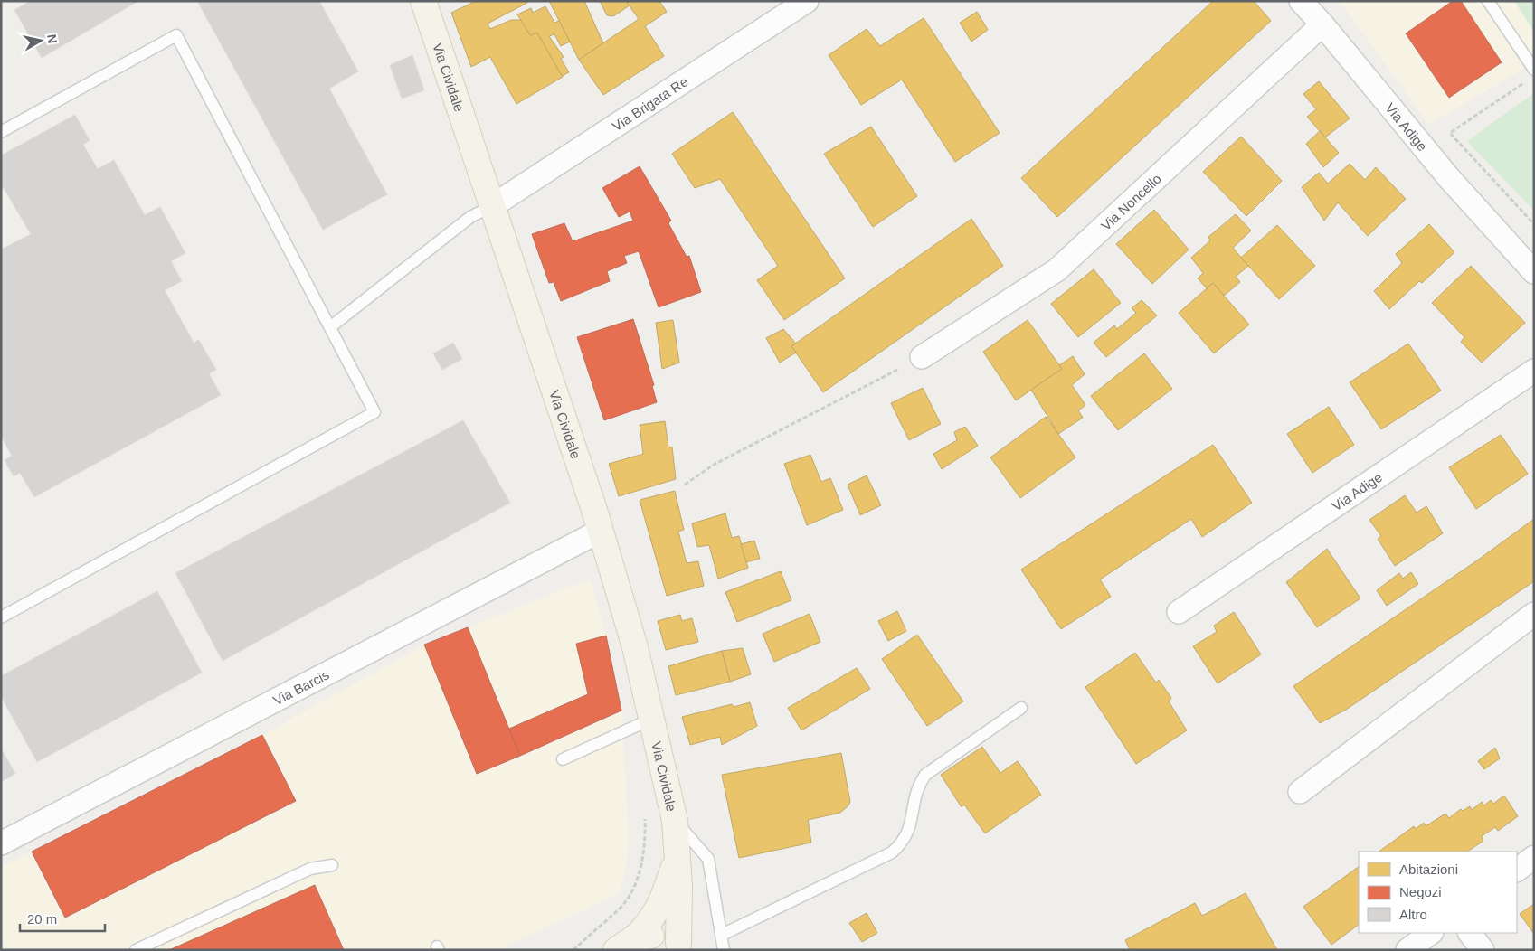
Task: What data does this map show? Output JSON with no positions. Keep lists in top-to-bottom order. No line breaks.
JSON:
{"streets":{"main road":["Via Cividale"],"street":["Via Brigata Re","Via Adige","Via Noncello","Via Barcis"]},"crossings":[["Via Cividale","Via Brigata Re"],["Via Cividale","Via Barcis"],["Via Adige","Via Noncello"]],"legend":["Abitazioni","Negozi","Altro"],"scale_bar":"20 m","north":"right"}
